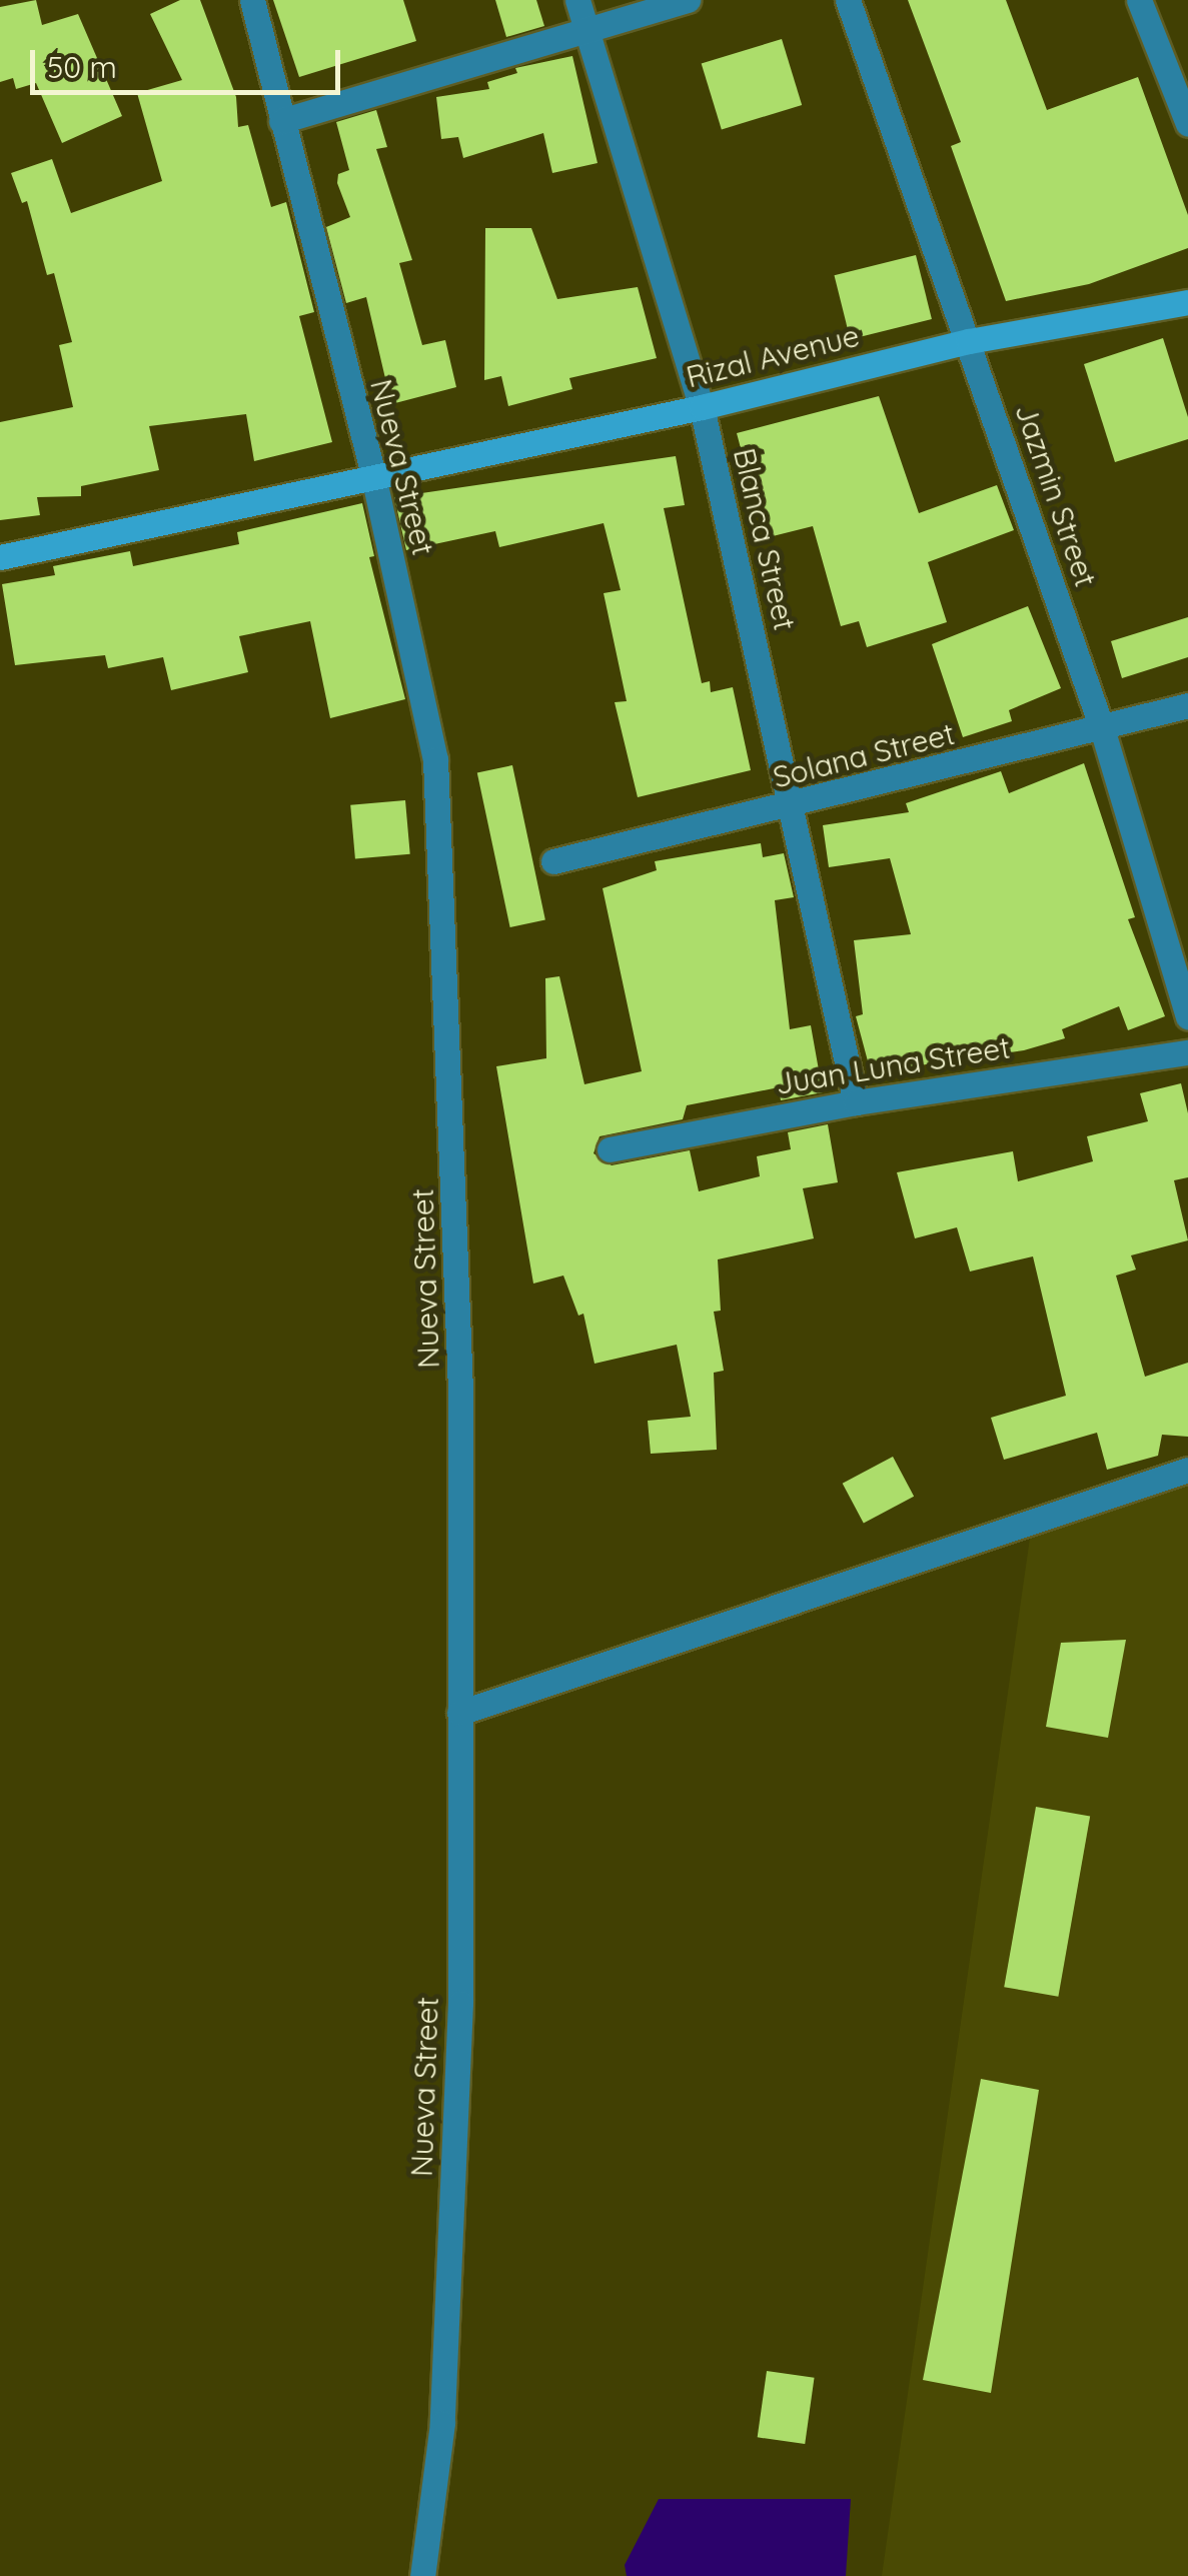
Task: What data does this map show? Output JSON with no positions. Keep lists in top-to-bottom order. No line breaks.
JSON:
{"streets":{"street":["Rizal Avenue","Nueva Street","Jazmin Street","Blanca Street","Solana Street","Juan Luna Street"]},"crossings":[["Rizal Avenue","Nueva Street"],["Rizal Avenue","Jazmin Street"],["Rizal Avenue","Blanca Street"],["Jazmin Street","Solana Street"],["Blanca Street","Solana Street"],["Blanca Street","Juan Luna Street"]],"scale_bar":"50 m"}
